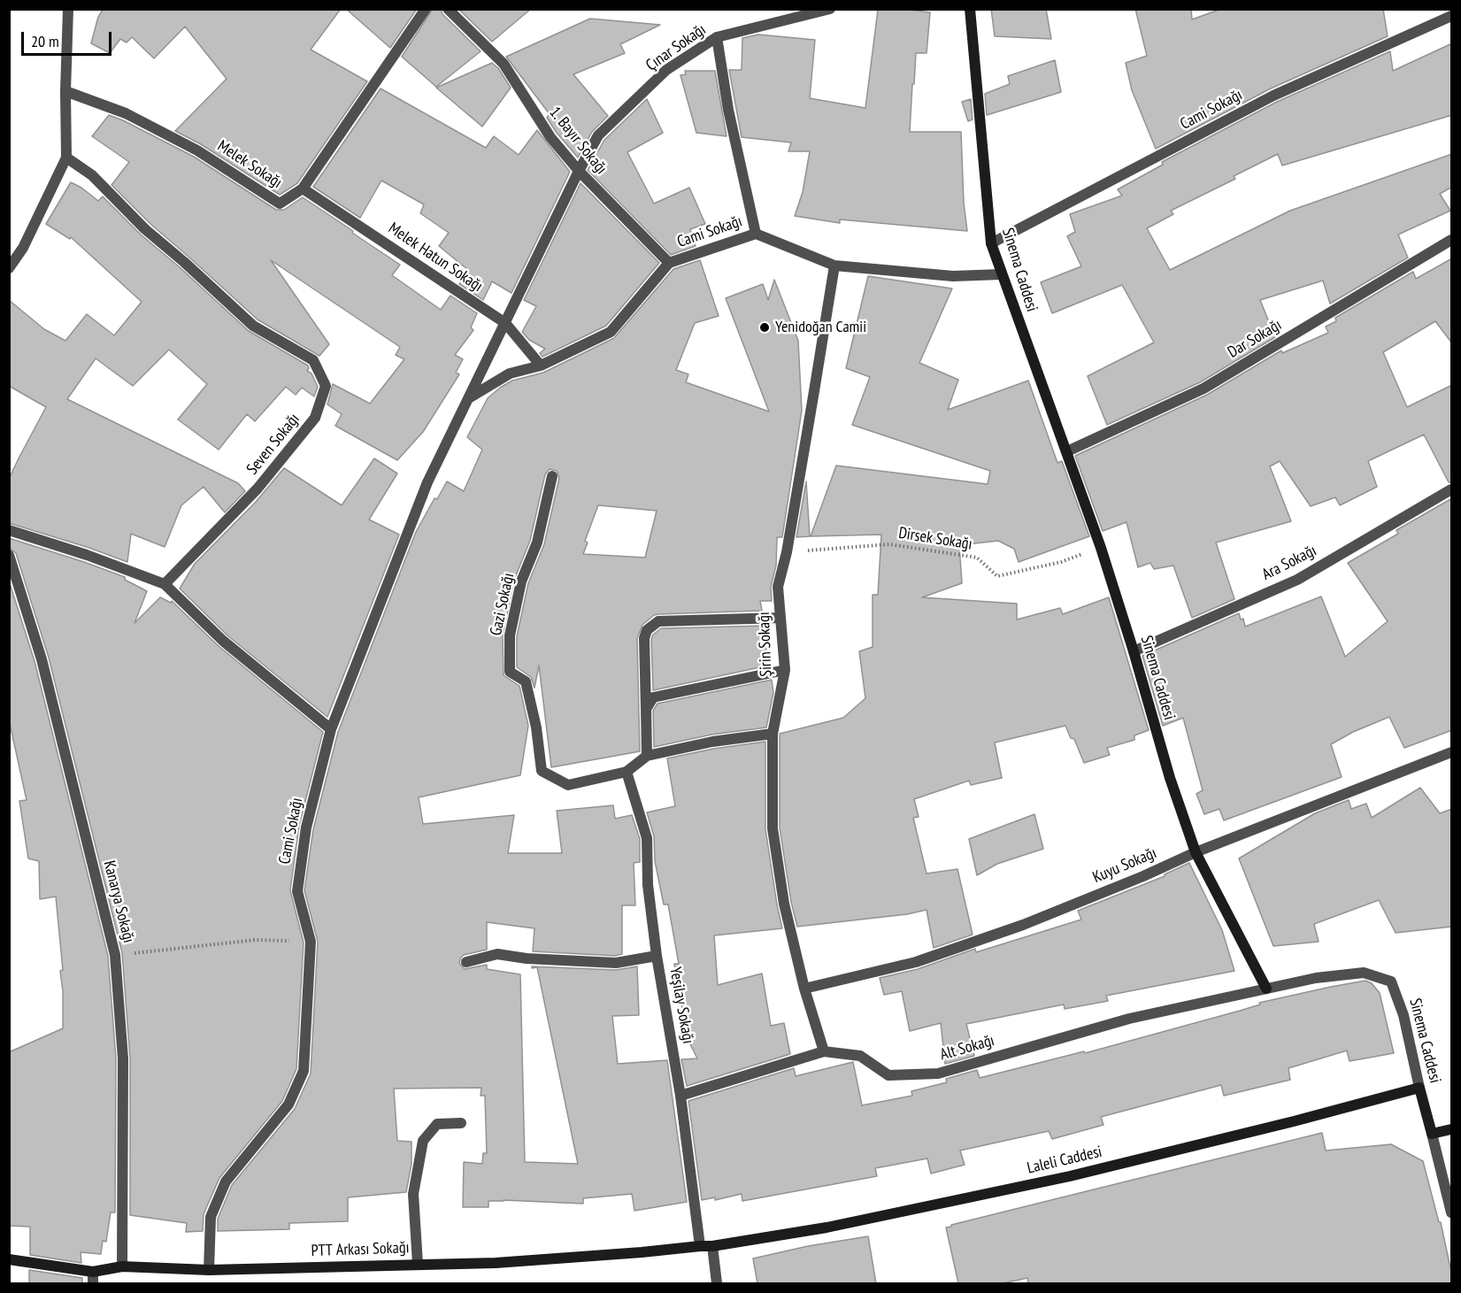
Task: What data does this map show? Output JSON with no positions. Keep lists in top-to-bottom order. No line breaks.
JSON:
{"streets":{"street":["Çınar Sokağı","Cami Sokağı","1. Bayır Sokağı","Melek Sokağı","Melek Hatun Sokağı","Sinema Caddesi","Dar Sokağı","Seven Sokağı","Ara Sokağı","Gazi Sokağı","Şirin Sokağı","Kuyu Sokağı","Kanarya Sokağı","Yeşilay Sokağı","Alt Sokağı","Laleli Caddesi","PTT Arkası Sokağı"],"path":["Dirsek Sokağı"]},"crossings":[["Çınar Sokağı","Cami Sokağı"],["Çınar Sokağı","1. Bayır Sokağı"],["Cami Sokağı","1. Bayır Sokağı"],["Cami Sokağı","Melek Hatun Sokağı"],["Cami Sokağı","Sinema Caddesi"],["Cami Sokağı","Şirin Sokağı"],["Cami Sokağı","PTT Arkası Sokağı"],["Melek Sokağı","Melek Hatun Sokağı"],["Sinema Caddesi","Dar Sokağı"],["Sinema Caddesi","Dirsek Sokağı"],["Sinema Caddesi","Ara Sokağı"],["Sinema Caddesi","Kuyu Sokağı"],["Sinema Caddesi","Alt Sokağı"],["Sinema Caddesi","Laleli Caddesi"],["Dirsek Sokağı","Şirin Sokağı"],["Gazi Sokağı","Yeşilay Sokağı"],["Şirin Sokağı","Kuyu Sokağı"],["Şirin Sokağı","Alt Sokağı"],["Kanarya Sokağı","PTT Arkası Sokağı"],["Yeşilay Sokağı","Alt Sokağı"],["Yeşilay Sokağı","PTT Arkası Sokağı"],["Laleli Caddesi","PTT Arkası Sokağı"]],"places":["Yenidoğan Camii"],"scale_bar":"20 m"}
